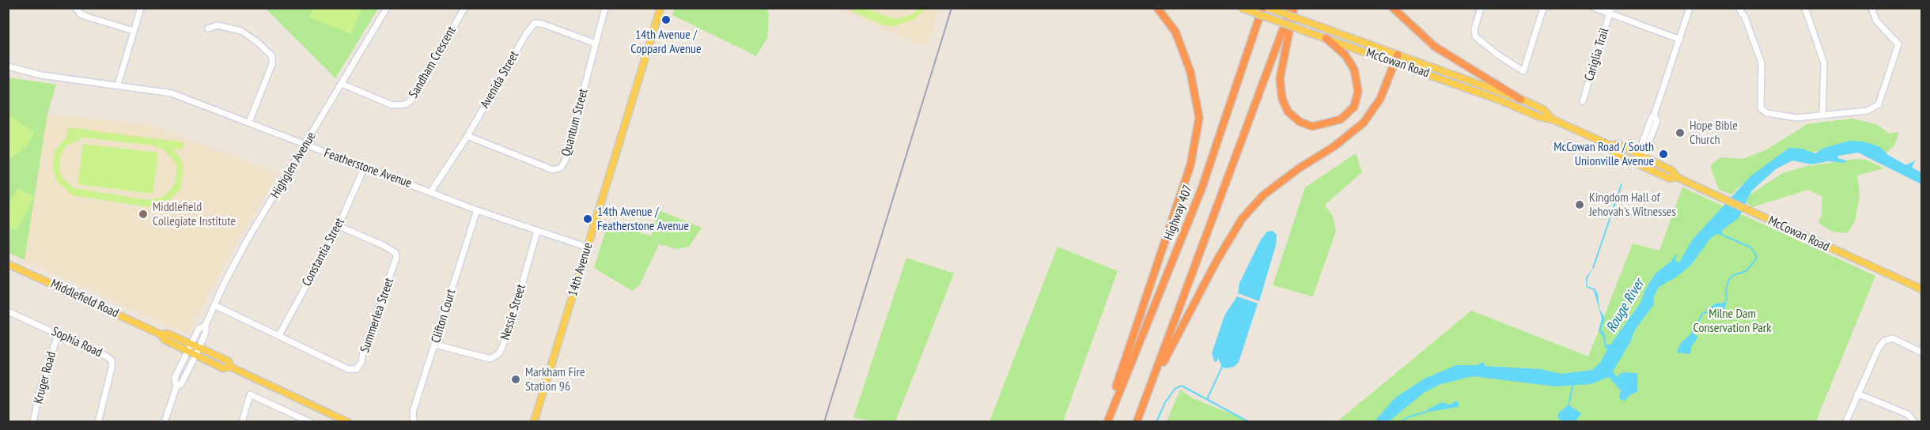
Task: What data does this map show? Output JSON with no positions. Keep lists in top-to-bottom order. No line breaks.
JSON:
{"streets":{"highway":["Highway 407"],"main road":["McCowan Road","14th Avenue","Middlefield Road"],"street":["Cariglia Trail","Sandham Crescent","Avenida Street","Quantum Street","Highglen Avenue","Featherstone Avenue","Constantia Street","Nessie Street","Summerlea Street","Clifton Court","Sophia Road","Kruger Road"]},"crossings":[["Sandham Crescent","Highglen Avenue"],["Avenida Street","Quantum Street"],["Avenida Street","Featherstone Avenue"],["Highglen Avenue","Featherstone Avenue"],["Highglen Avenue","Middlefield Road"],["Highglen Avenue","Summerlea Street"],["Featherstone Avenue","Constantia Street"],["Featherstone Avenue","14th Avenue"],["Featherstone Avenue","Nessie Street"],["Featherstone Avenue","Clifton Court"],["Constantia Street","Summerlea Street"],["Nessie Street","Clifton Court"],["Sophia Road","Kruger Road"]],"water":["Rouge River"],"parks":["Milne Dam Conservation Park"],"places":["14th Avenue / Coppard Avenue","Hope Bible Church","McCowan Road / South Unionville Avenue","Kingdom Hall of Jehovah's Witnesses","Middlefield Collegiate Institute","14th Avenue / Featherstone Avenue","Markham Fire Station 96"]}
